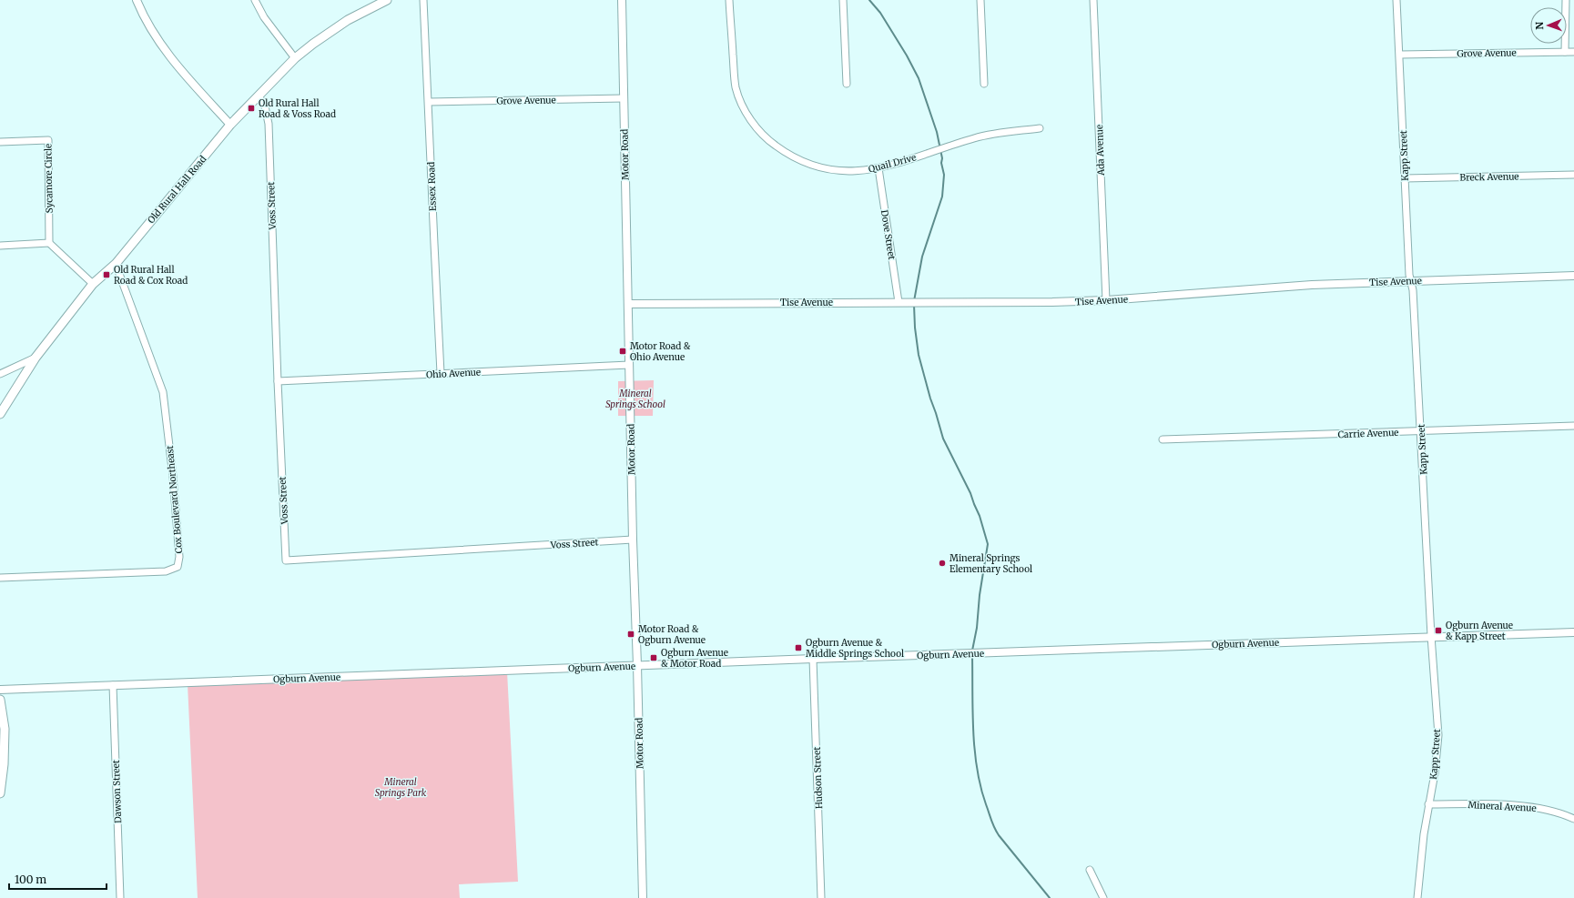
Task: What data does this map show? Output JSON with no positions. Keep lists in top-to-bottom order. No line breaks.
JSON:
{"streets":{"main road":["Old Rural Hall Road"],"street":["Grove Avenue","Ada Avenue","Motor Road","Kapp Street","Quail Drive","Breck Avenue","Sycamore Circle","Essex Road","Voss Street","Dove Street","Tise Avenue","Ohio Avenue","Carrie Avenue","Cox Boulevard Northeast","Ogburn Avenue","Hudson Street","Dawson Street","Mineral Avenue"]},"crossings":[["Grove Avenue","Motor Road"],["Grove Avenue","Kapp Street"],["Grove Avenue","Essex Road"],["Ada Avenue","Tise Avenue"],["Motor Road","Voss Street"],["Motor Road","Tise Avenue"],["Motor Road","Ohio Avenue"],["Motor Road","Ogburn Avenue"],["Kapp Street","Breck Avenue"],["Kapp Street","Tise Avenue"],["Kapp Street","Carrie Avenue"],["Kapp Street","Ogburn Avenue"],["Kapp Street","Mineral Avenue"],["Quail Drive","Dove Street"],["Essex Road","Ohio Avenue"],["Old Rural Hall Road","Voss Street"],["Old Rural Hall Road","Cox Boulevard Northeast"],["Voss Street","Ohio Avenue"],["Dove Street","Tise Avenue"],["Ogburn Avenue","Hudson Street"],["Ogburn Avenue","Dawson Street"]],"parks":["Mineral Springs School","Mineral Springs Park"],"places":{"transit":["Old Rural Hall Road & Voss Road","Old Rural Hall Road & Cox Road","Motor Road & Ohio Avenue","Ogburn Avenue & Kapp Street","Motor Road & Ogburn Avenue","Ogburn Avenue & Middle Springs School","Ogburn Avenue & Motor Road"],"other":["Mineral Springs Elementary School"]},"scale_bar":"100 m","north":"left"}
